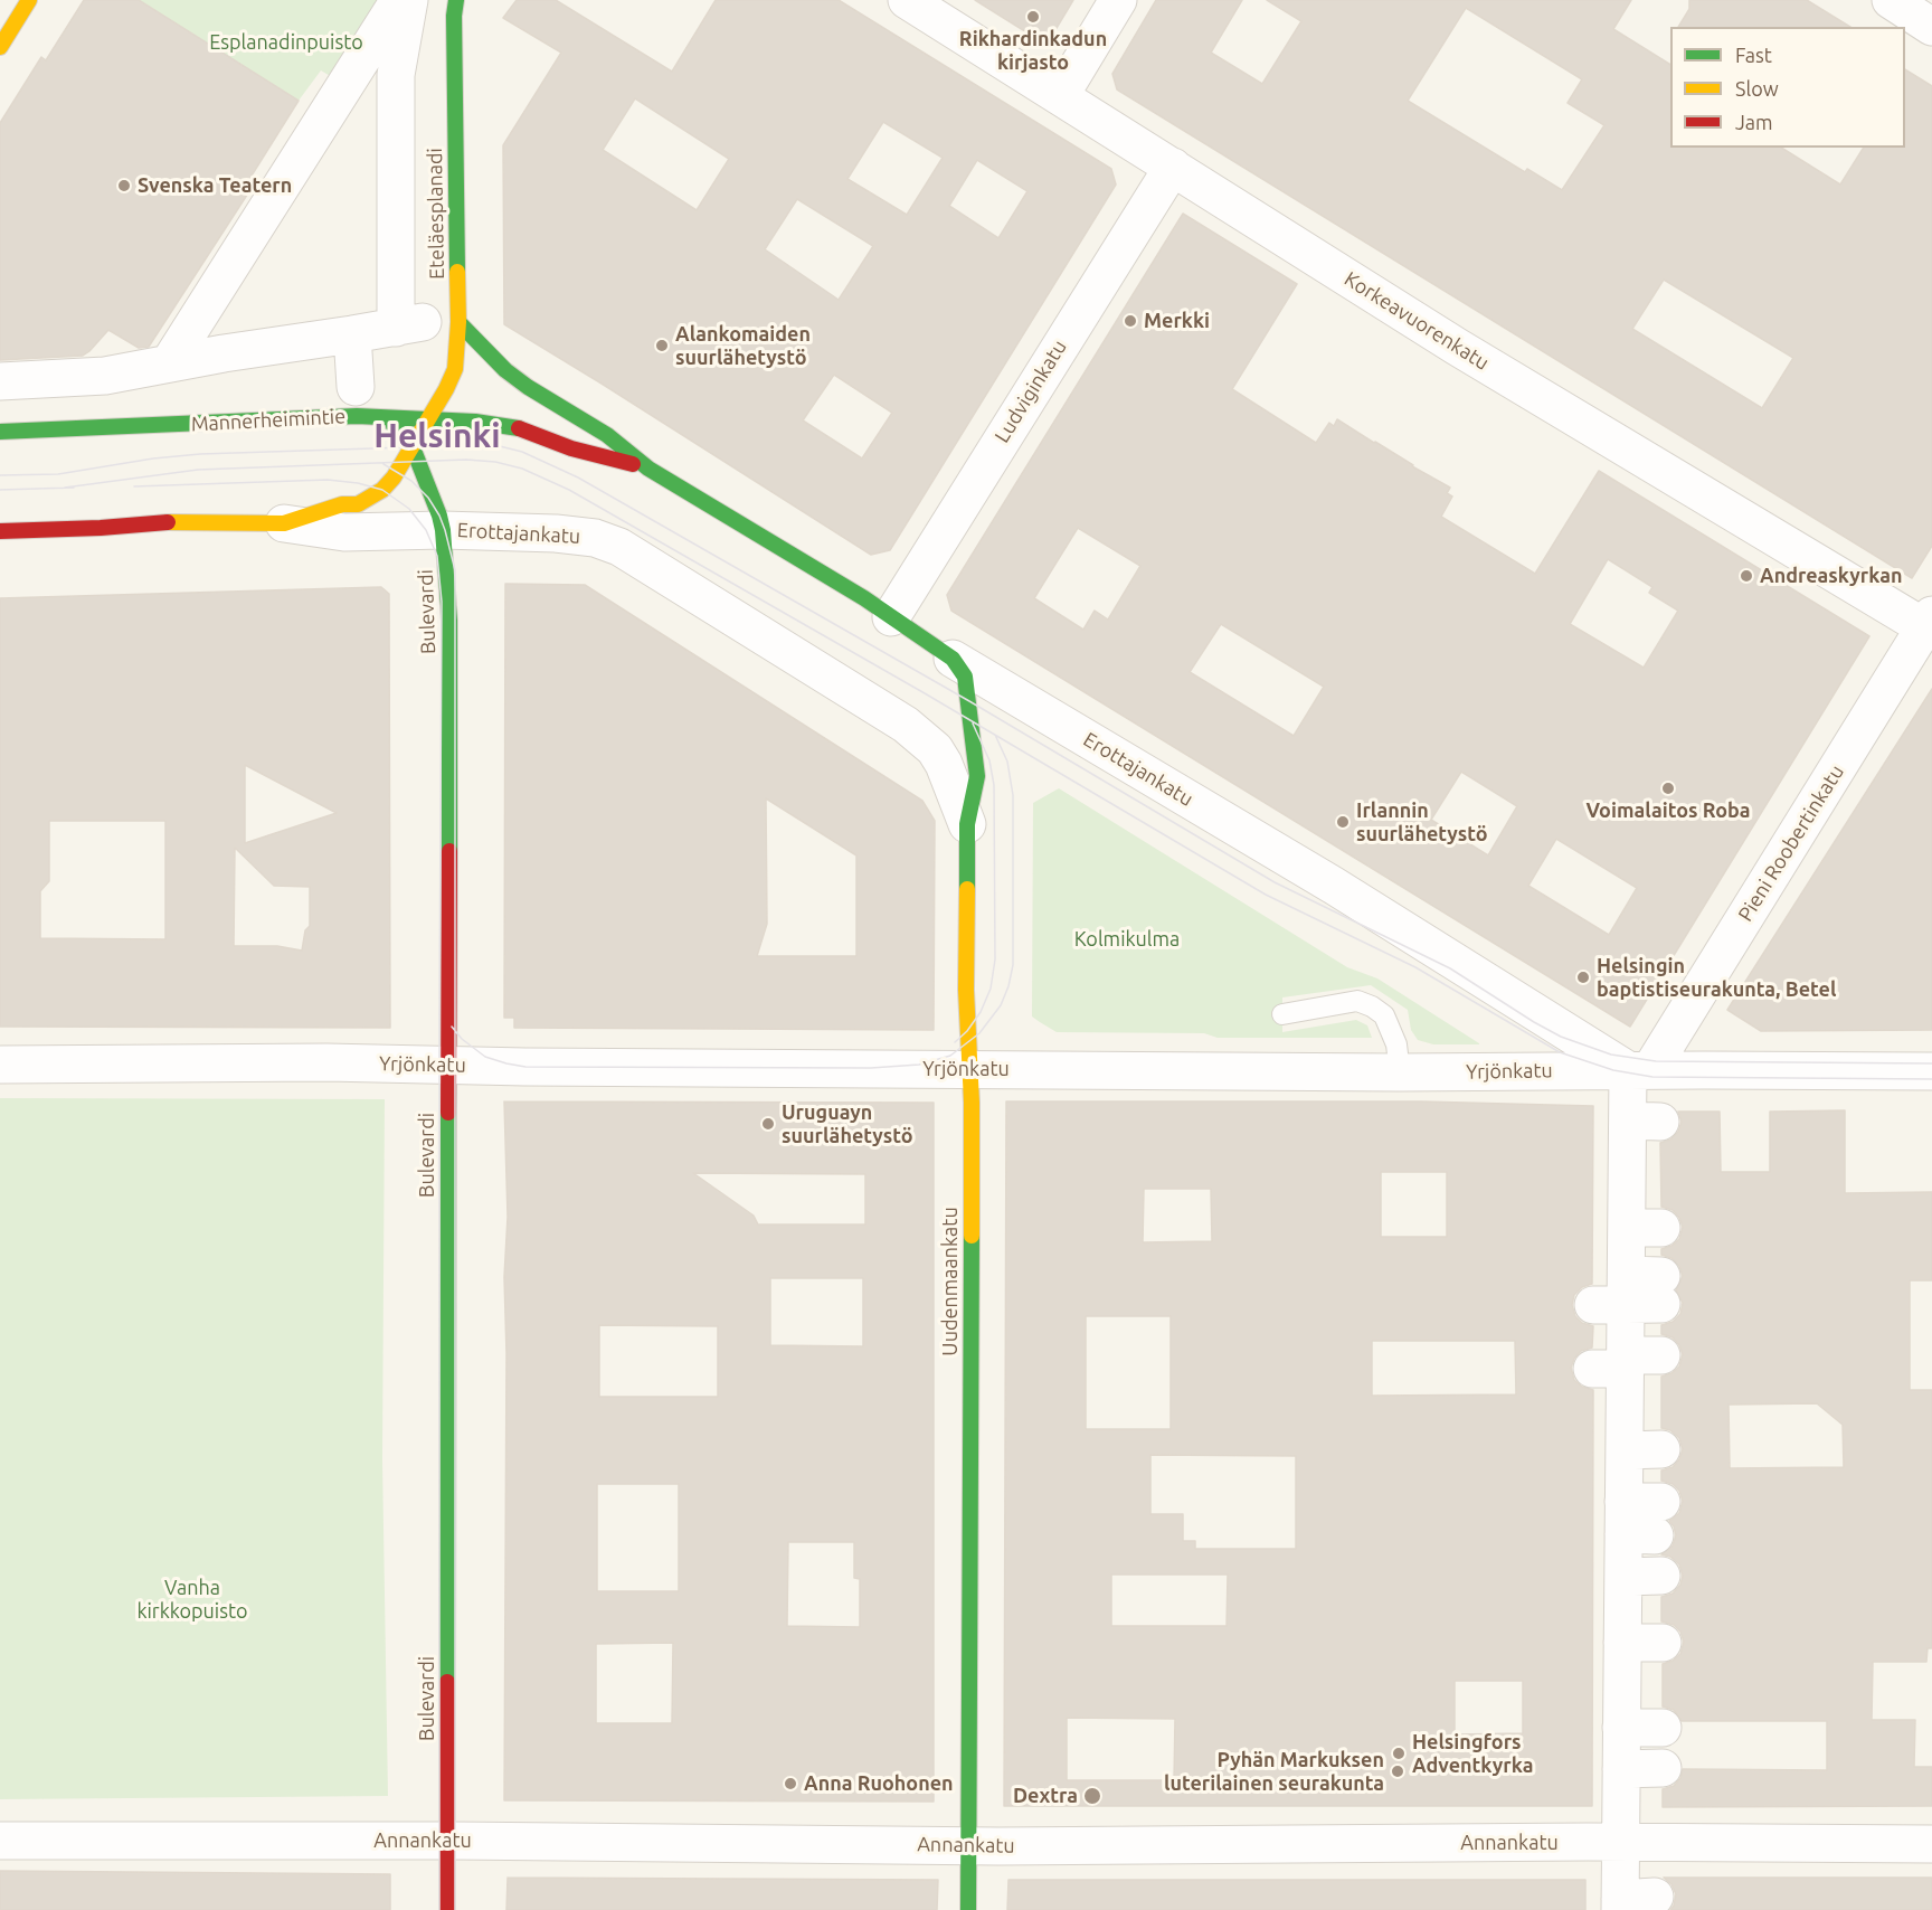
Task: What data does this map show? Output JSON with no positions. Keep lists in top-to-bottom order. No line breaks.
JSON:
{"streets":{"main road":["Eteläesplanadi","Mannerheimintie","Erottajankatu","Bulevardi","Uudenmaankatu"],"street":["Korkeavuorenkatu","Ludviginkatu","Pieni Roobertinkatu","Yrjönkatu","Annankatu"]},"crossings":[["Eteläesplanadi","Mannerheimintie"],["Eteläesplanadi","Erottajankatu"],["Korkeavuorenkatu","Ludviginkatu"],["Korkeavuorenkatu","Pieni Roobertinkatu"],["Ludviginkatu","Erottajankatu"],["Mannerheimintie","Erottajankatu"],["Mannerheimintie","Bulevardi"],["Erottajankatu","Bulevardi"],["Erottajankatu","Pieni Roobertinkatu"],["Erottajankatu","Yrjönkatu"],["Erottajankatu","Uudenmaankatu"],["Bulevardi","Yrjönkatu"],["Bulevardi","Annankatu"],["Pieni Roobertinkatu","Yrjönkatu"],["Yrjönkatu","Uudenmaankatu"],["Uudenmaankatu","Annankatu"]],"districts":["Helsinki"],"parks":["Esplanadinpuisto","Kolmikulma","Vanha kirkkopuisto"],"places":["Rikhardinkadun kirjasto","Svenska Teatern","Merkki","Alankomaiden suurlähetystö","Andreaskyrkan","Voimalaitos Roba","Irlannin suurlähetystö","Helsingin baptistiseurakunta, Betel","Uruguayn suurlähetystö","Helsingfors Adventkyrka","Pyhän Markuksen luterilainen seurakunta","Anna Ruohonen","Dextra"],"legend":["Fast","Slow","Jam"]}
